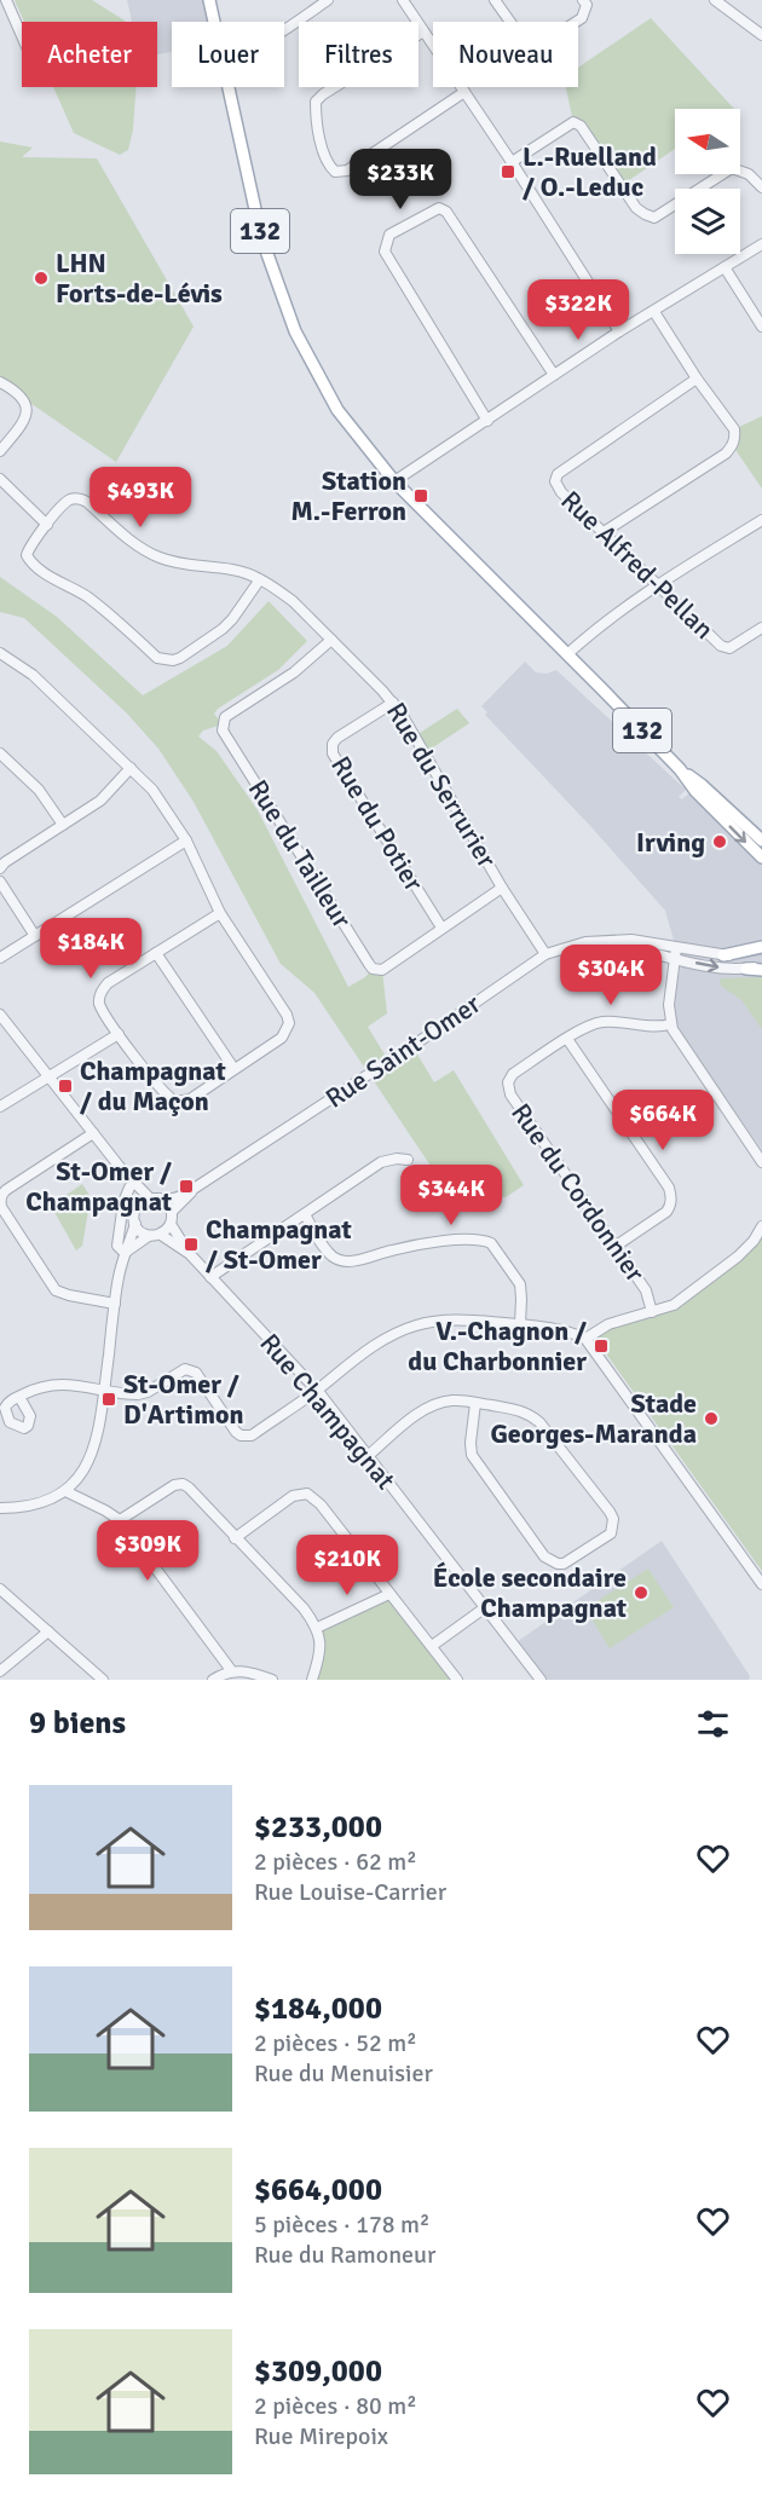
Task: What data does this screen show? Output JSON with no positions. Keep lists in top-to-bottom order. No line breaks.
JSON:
{"streets":{"main road":["132"],"street":["Rue Alfred-Pellan","Rue du Serrurier","Rue du Potier","Rue du Tailleur","Rue Saint-Omer","Rue du Cordonnier","Rue Champagnat"]},"crossings":[["Rue du Serrurier","Rue du Potier"],["Rue du Serrurier","Rue du Tailleur"],["Rue du Serrurier","Rue Saint-Omer"],["Rue du Potier","Rue du Tailleur"],["Rue Saint-Omer","Rue Champagnat"]],"places":{"transit":["L.-Ruelland / O.-Leduc","Station M.-Ferron","Champagnat / du Maçon","St-Omer / Champagnat","Champagnat / St-Omer","V.-Chagnon / du Charbonnier","St-Omer / D'Artimon"],"other":["LHN Forts-de-Lévis","Irving","Stade Georges-Maranda","École secondaire Champagnat"]},"north":"left","page":{"chip":["Acheter","Louer","Filtres","Nouveau"],"price":["$233K","$322K","$493K","$184K","$304K","$664K","$344K","$309K","$210K"],"heading":"9 biens","list":[{"name":"$233,000","note":"2 pièces · 62 m² · Rue Louise-Carrier"},{"name":"$184,000","note":"2 pièces · 52 m² · Rue du Menuisier"},{"name":"$664,000","note":"5 pièces · 178 m² · Rue du Ramoneur"},{"name":"$309,000","note":"2 pièces · 80 m² · Rue Mirepoix"}]}}
